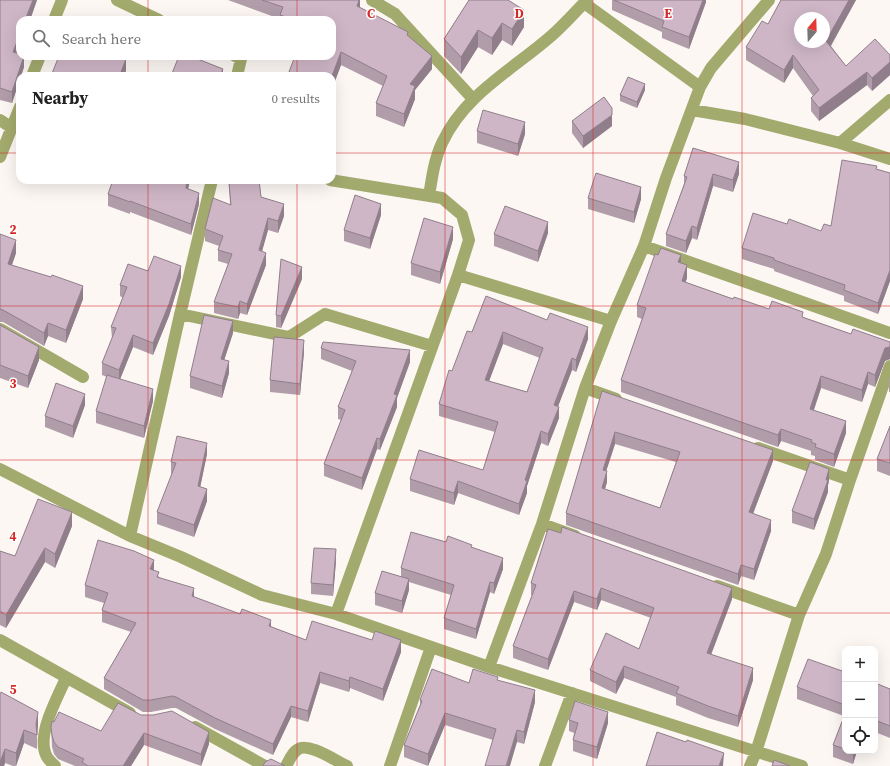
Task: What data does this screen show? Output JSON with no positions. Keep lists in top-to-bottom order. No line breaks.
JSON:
{"north":"top","page":{"search":"Search here","heading":["Nearby","0 results"],"map_buttons":["+","−"]},"grid":{"columns":["C","D","E"],"rows":["2","3","4","5"]}}
